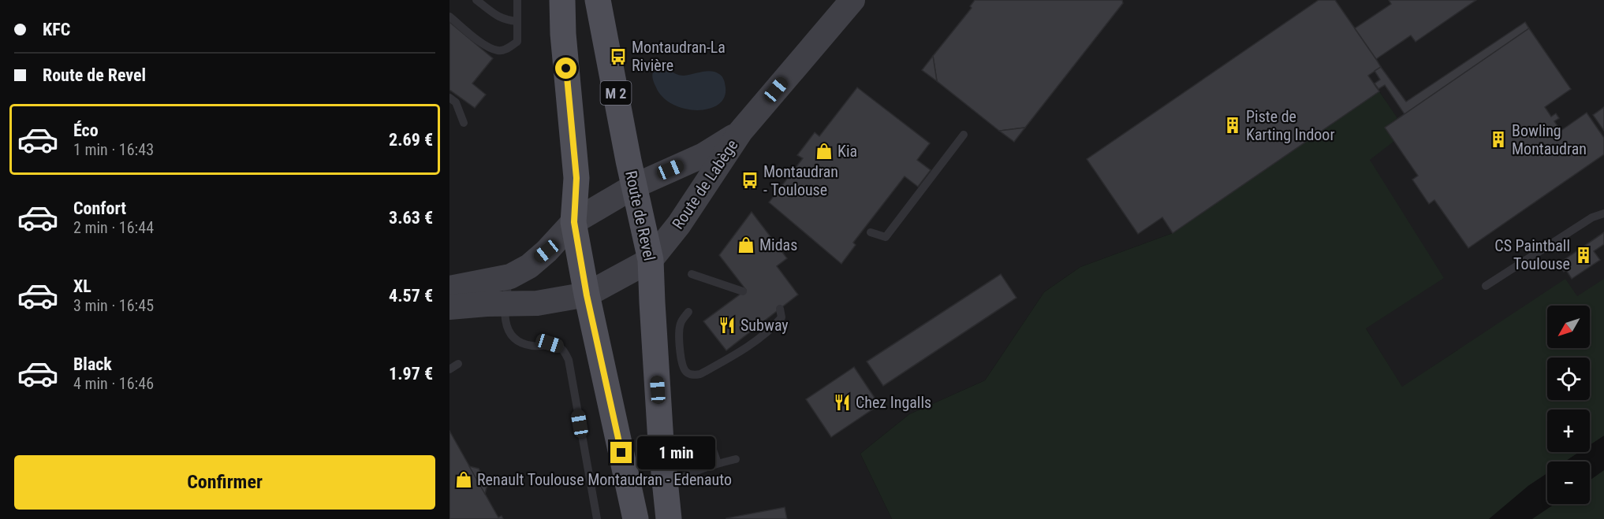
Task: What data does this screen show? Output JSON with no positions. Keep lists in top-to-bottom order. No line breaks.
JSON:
{"streets":{"main road":["M 2","Route de Labège","Route de Revel"]},"crossings":[["Route de Labège","Route de Revel"]],"places":{"bus stop":["Montaudran-La Rivière","Montaudran - Toulouse"],"building":["Piste de Karting Indoor","Bowling Montaudran","CS Paintball Toulouse"],"shop":["Kia","Midas","Renault Toulouse Montaudran - Edenauto"],"restaurant":["Subway","Chez Ingalls"]},"north":"bottom left","page":{"banner":["KFC","Route de Revel"],"list":[{"name":"Éco","note":"1 min · 16:43","value":"2.69 €"},{"name":"Confort","note":"2 min · 16:44","value":"3.63 €"},{"name":"XL","note":"3 min · 16:45","value":"4.57 €"},{"name":"Black","note":"4 min · 16:46","value":"1.97 €"}],"map_buttons":["+","−"],"bubble":"1 min","buttons":"Confirmer"}}
